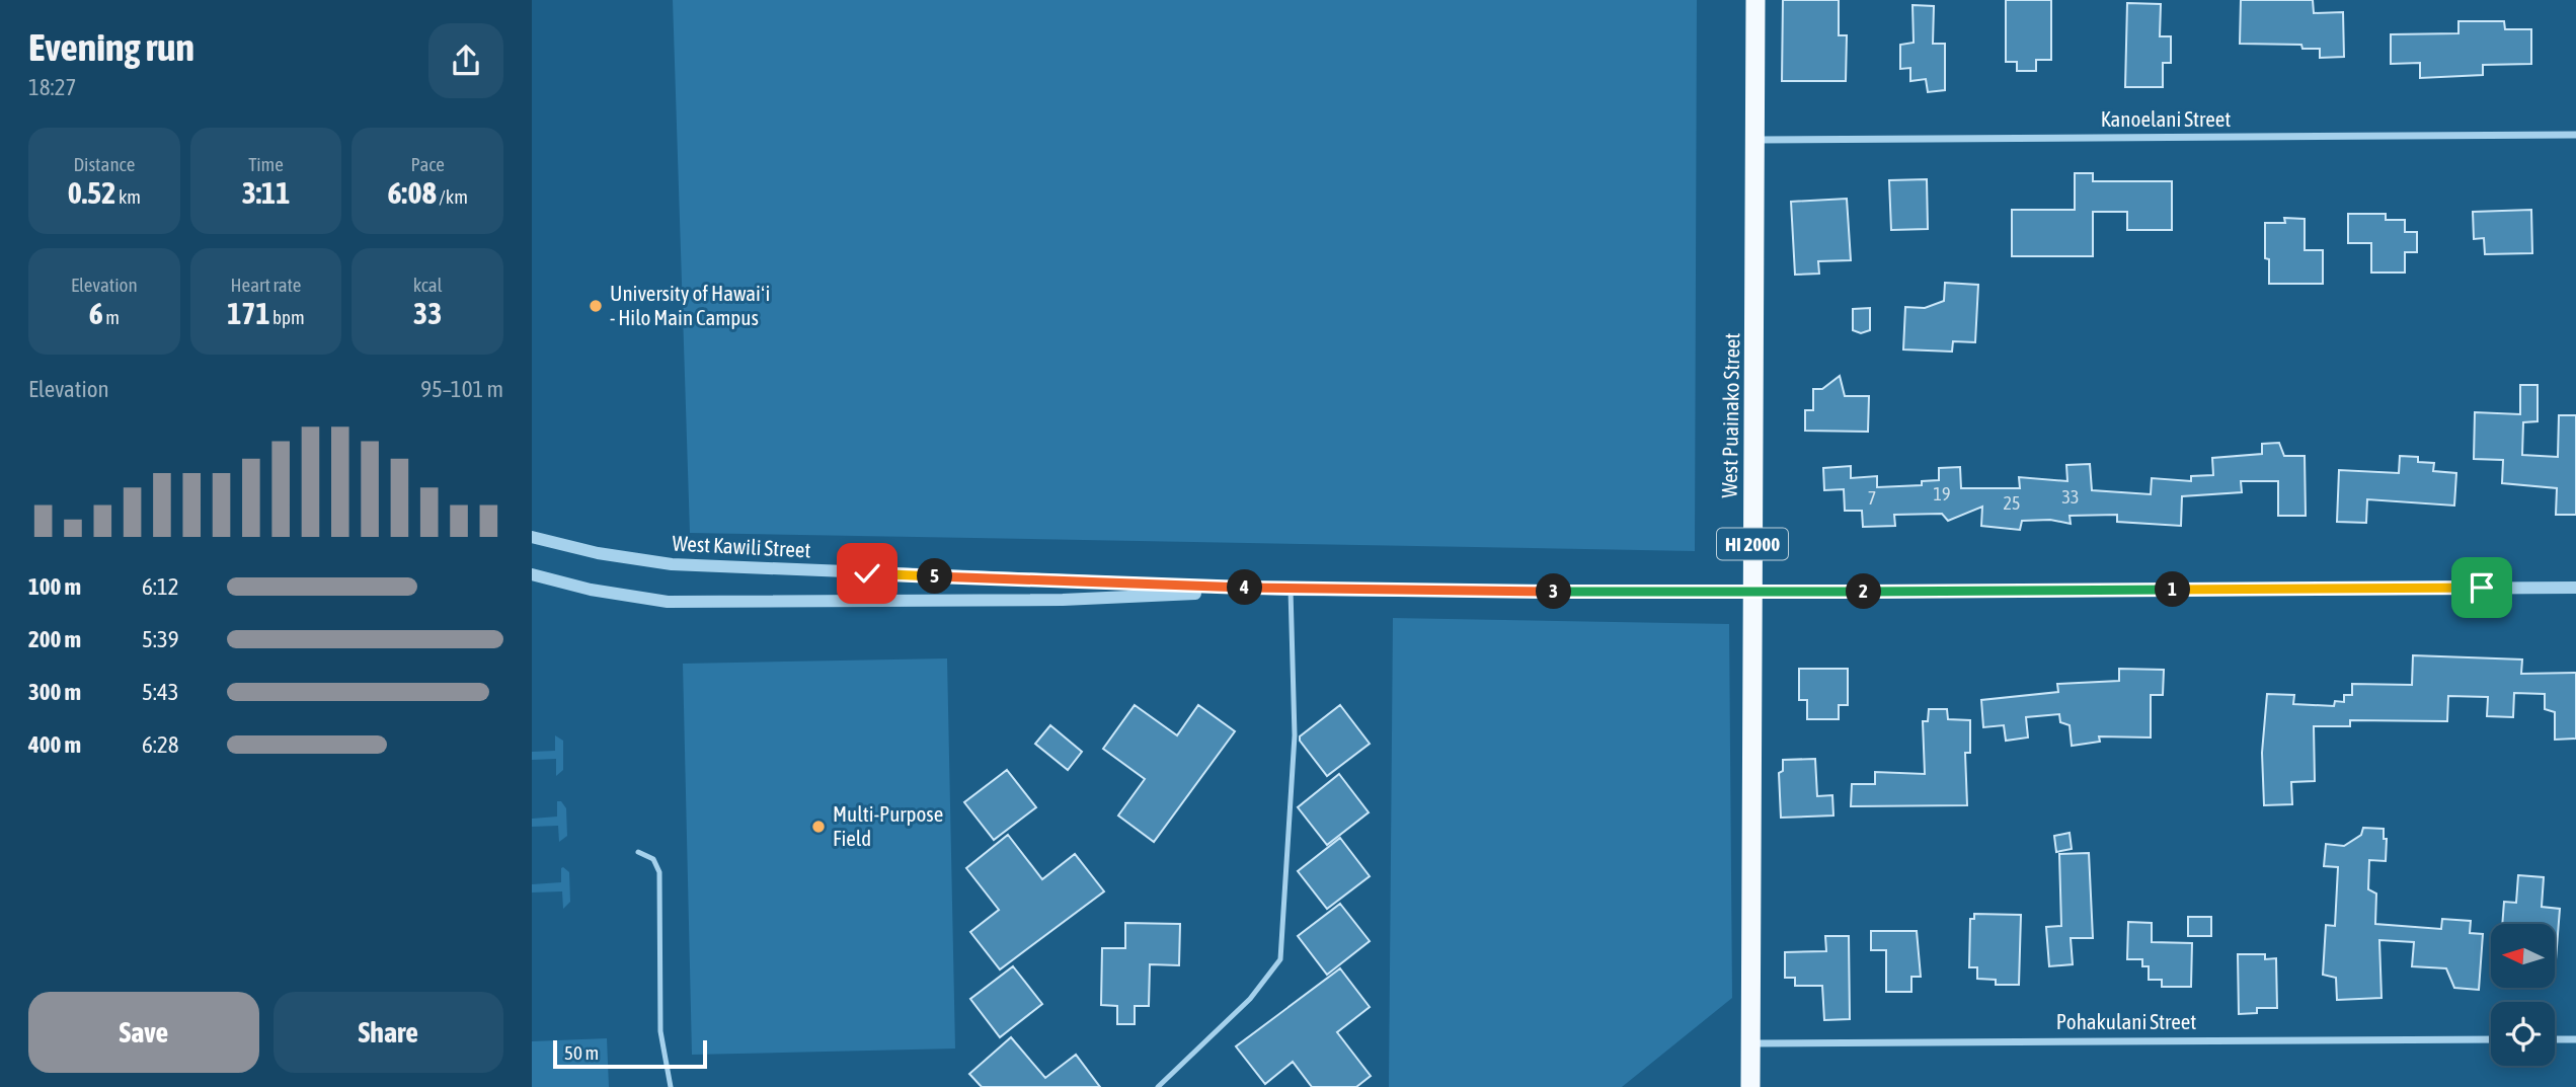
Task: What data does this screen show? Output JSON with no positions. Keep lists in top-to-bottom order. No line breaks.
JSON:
{"streets":{"highway":["West Puainako Street","HI 2000"],"street":["Kanoelani Street","West Kawili Street","Pohakulani Street"]},"crossings":[["Kanoelani Street","West Puainako Street"],["West Puainako Street","West Kawili Street"],["West Puainako Street","Pohakulani Street"]],"places":["University of Hawaiʻi - Hilo Main Campus","Multi-Purpose Field"],"house_numbers":["19","33","7","25"],"scale_bar":"50 m","north":"left","page":{"heading":["Evening run","18:27"],"stats":[["Distance","0.52 km"],["Time","3:11"],["Pace","6:08 /km"],["Elevation","6 m"],["Heart rate","171 bpm"],["kcal","33"]],"chart":["Elevation","95–101 m"],"pins":["5","4","1","2","3"],"list":[{"name":"100 m","note":"6:12"},{"name":"200 m","note":"5:39"},{"name":"300 m","note":"5:43"},{"name":"400 m","note":"6:28"}],"buttons":["Save","Share"],"scale":"50 m"}}
